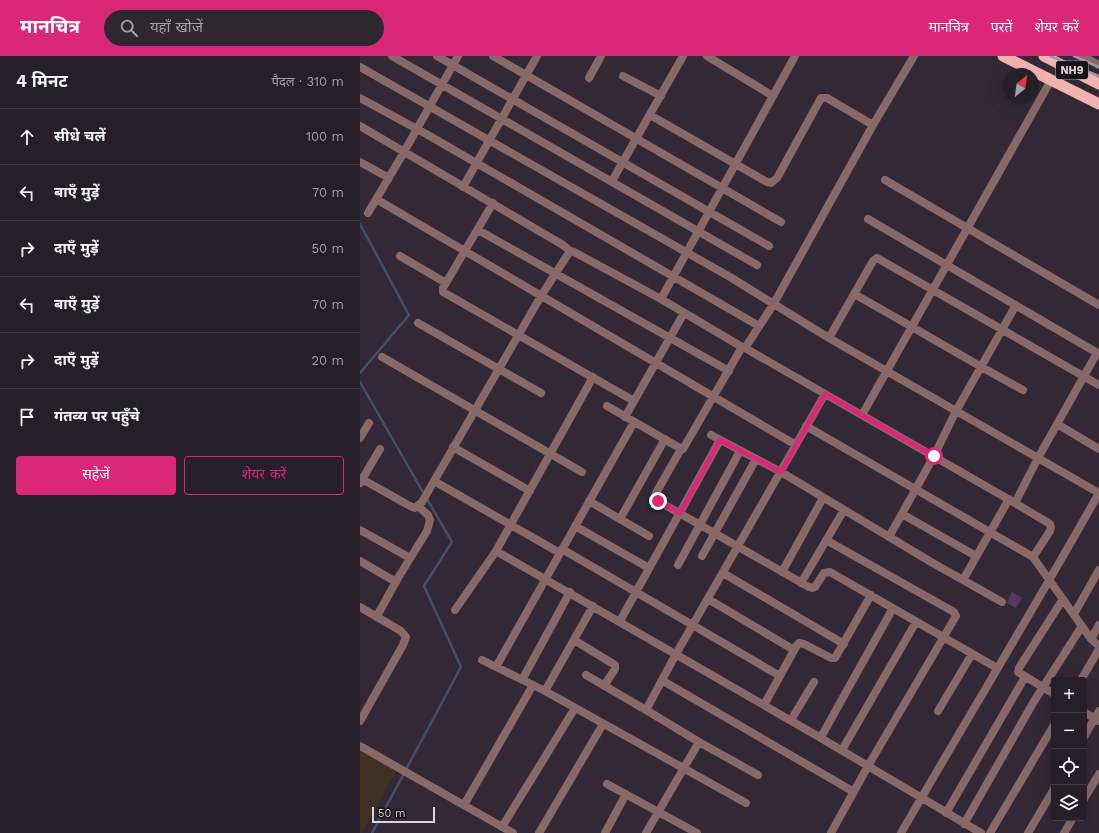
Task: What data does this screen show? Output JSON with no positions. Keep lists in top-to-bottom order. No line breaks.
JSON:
{"streets":{"highway":["NH9"]},"scale_bar":"50 m","north":"top right","page":{"header":"मानचित्र","search":"यहाँ खोजें","nav":["मानचित्र","परतें","शेयर करें"],"heading":["4 मिनट","पैदल · 310 m"],"list":[["सीधे चलें","100 m"],["बाएँ मुड़ें","70 m"],["दाएँ मुड़ें","50 m"],["बाएँ मुड़ें","70 m"],["दाएँ मुड़ें","20 m"],"गंतव्य पर पहुँचे"],"buttons":["सहेजें","शेयर करें"],"map_buttons":["+","−"],"scale":"50 m"}}
